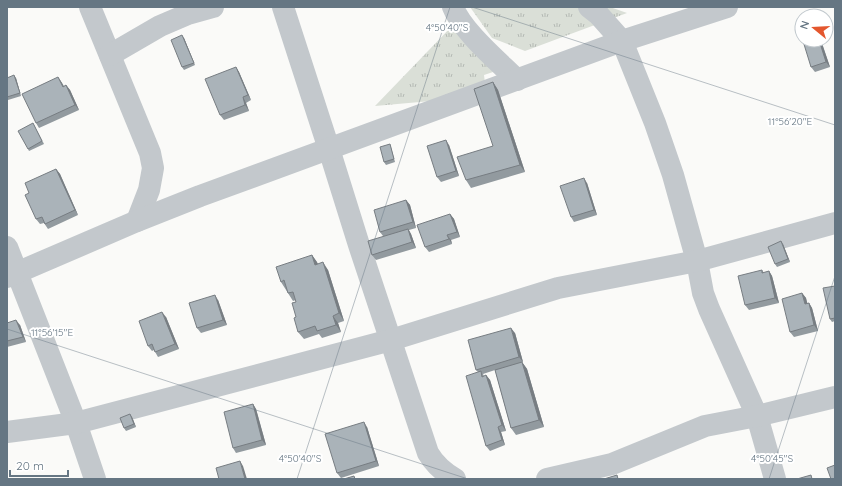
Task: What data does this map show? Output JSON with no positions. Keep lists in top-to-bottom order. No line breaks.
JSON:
{"scale_bar":"20 m","north":"left","coordinates":["4°50'40\"S","11°56'20\"E","11°56'15\"E","4°50'45\"S"]}
